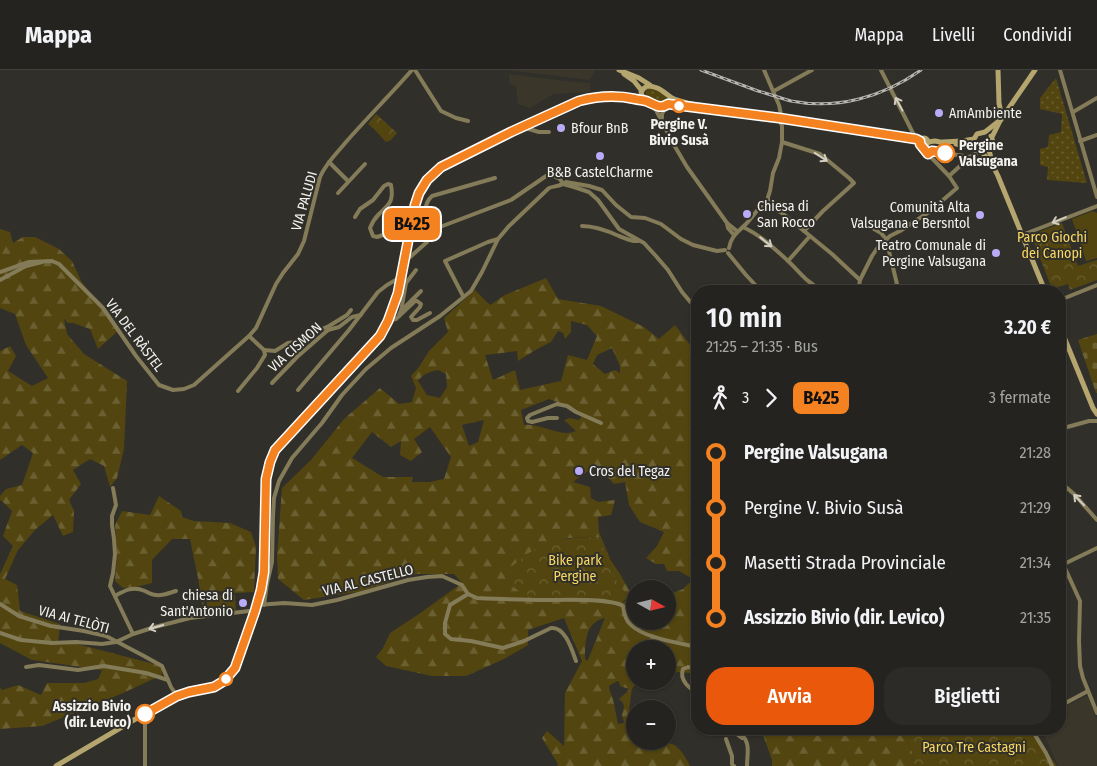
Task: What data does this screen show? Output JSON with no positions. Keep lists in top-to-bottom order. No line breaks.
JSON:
{"streets":{"street":["VIA PALUDI","VIA DEL RÀSTEL","VIA CISMON","VIA AL CASTELLO","VIA AI TELÒTI"]},"crossings":[["VIA PALUDI","VIA DEL RÀSTEL"]],"parks":["Parco Giochi dei Canopi","Bike park Pergine","Parco Tre Castagni"],"places":["Pergine V. Bivio Susà","AmAmbiente","Bfour BnB","Pergine Valsugana","B&B CastelCharme","Chiesa di San Rocco","Comunità Alta Valsugana e Bersntol","Teatro Comunale di Pergine Valsugana","Cros del Tegaz","chiesa di Sant'Antonio","Assizzio Bivio (dir. Levico)"],"lines":["bus line B425"],"north":"right","page":{"header":"Mappa","nav":["Mappa","Livelli","Condividi"],"on_map":"B425","heading":["10 min","21:25 – 21:35 · Bus","3.20 €"],"legs":["3","B425","3 fermate"],"list":[{"name":"Pergine Valsugana","value":"21:28"},{"name":"Pergine V. Bivio Susà","value":"21:29"},{"name":"Masetti Strada Provinciale","value":"21:34"},{"name":"Assizzio Bivio (dir. Levico)","value":"21:35"}],"map_buttons":["+","−"],"buttons":["Avvia","Biglietti"]}}
